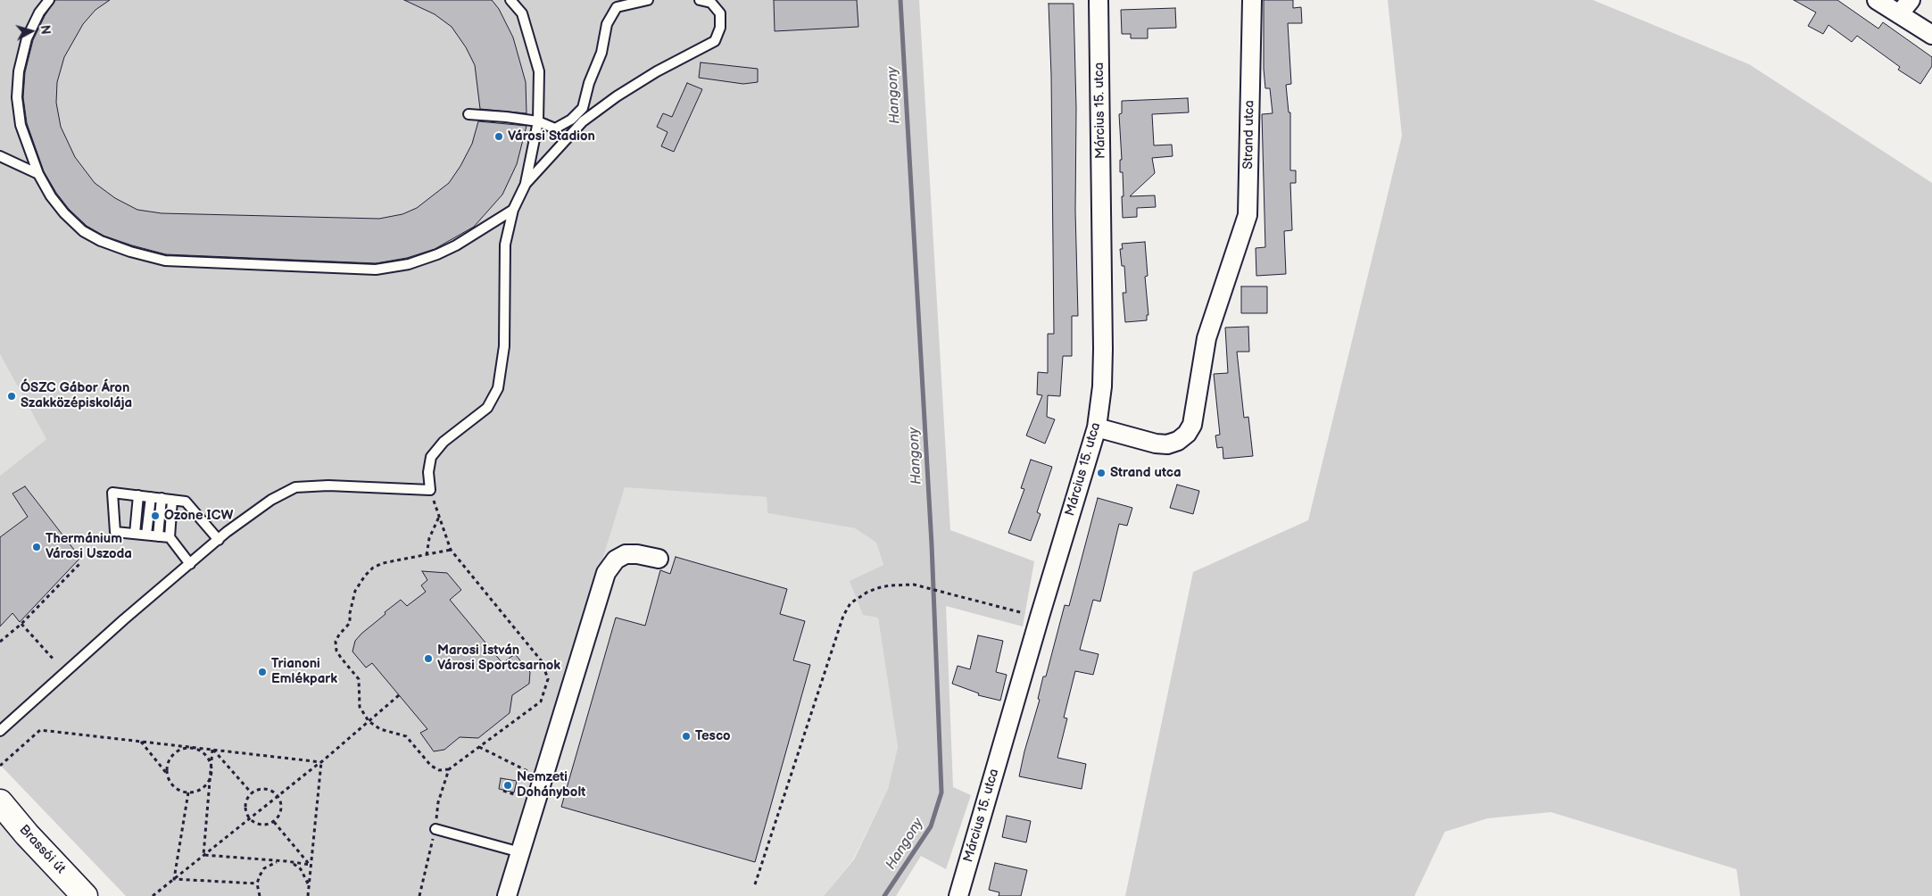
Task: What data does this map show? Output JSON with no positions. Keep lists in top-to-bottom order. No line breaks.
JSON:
{"streets":{"main road":["Brassói út"],"street":["Március 15. utca","Strand utca"]},"crossings":[["Március 15. utca","Strand utca"]],"water":["Hangony"],"places":["Városi Stadion","ÓSZC Gábor Áron Szakközépiskolája","Strand utca","Ozone ICW","Thermánium Városi Uszoda","Marosi István Városi Sportcsarnok","Trianoni Emlékpark","Tesco","Nemzeti Dohánybolt"],"north":"right"}
